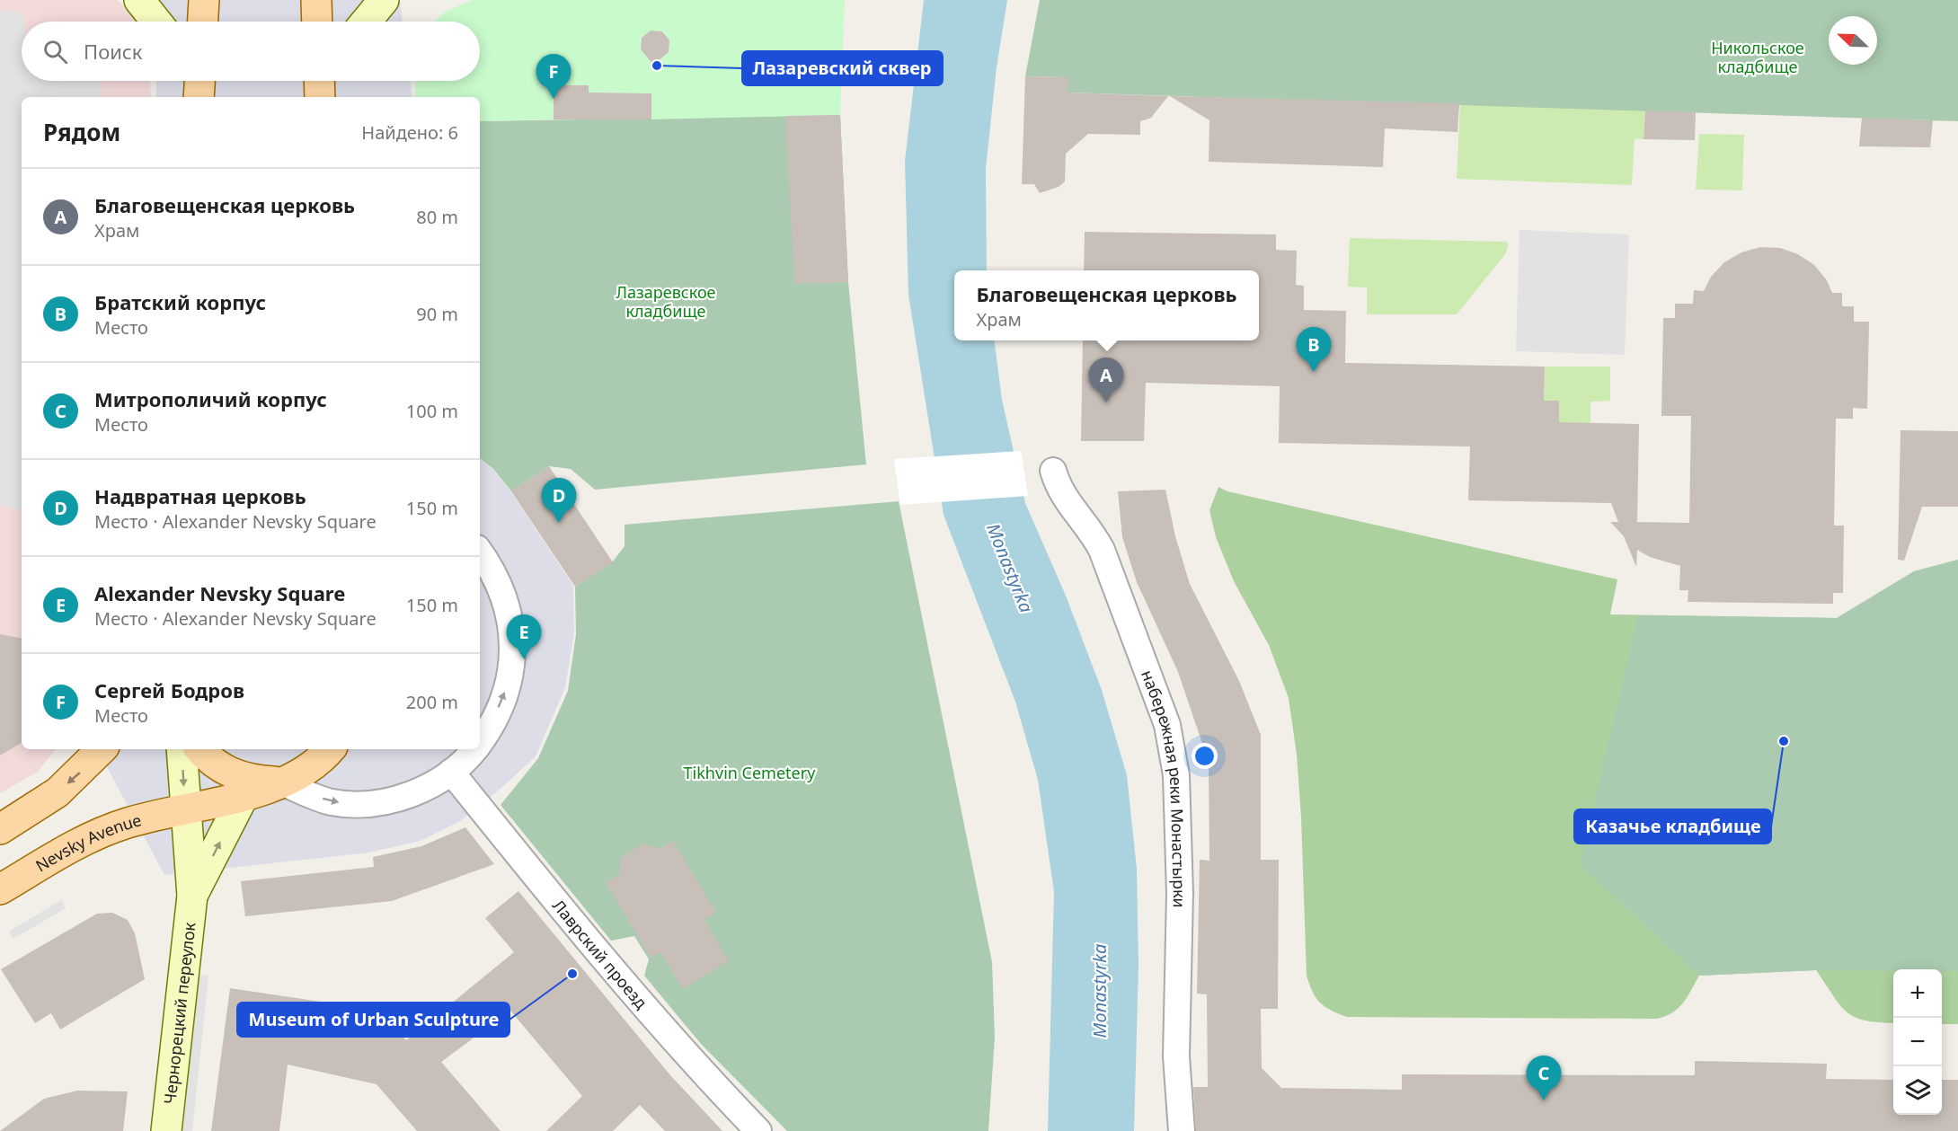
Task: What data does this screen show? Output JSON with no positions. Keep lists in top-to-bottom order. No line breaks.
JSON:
{"streets":{"main road":["Nevsky Avenue"],"street":["набережная реки Монастырки","Лаврский проезд","Чернорецкий переулок"]},"crossings":[["Nevsky Avenue","Чернорецкий переулок"]],"water":["Monastyrka"],"parks":["Никольское кладбище","Лазаревское кладбище","Tikhvin Cemetery"],"places":["Лазаревский сквер","Казачье кладбище","Museum of Urban Sculpture"],"north":"top left","page":{"search":"Поиск","pins":["F","B","A","D","E","C"],"heading":["Рядом","Найдено: 6"],"list":[{"mark":"A","name":"Благовещенская церковь","note":"Храм","value":"80 m"},{"mark":"B","name":"Братский корпус","note":"Место","value":"90 m"},{"mark":"C","name":"Митрополичий корпус","note":"Место","value":"100 m"},{"mark":"D","name":"Надвратная церковь","note":"Место · Alexander Nevsky Square","value":"150 m"},{"mark":"E","name":"Alexander Nevsky Square","note":"Место · Alexander Nevsky Square","value":"150 m"},{"mark":"F","name":"Сергей Бодров","note":"Место","value":"200 m"}],"popup":["Благовещенская церковь","Храм"],"map_buttons":["+","−"]}}
